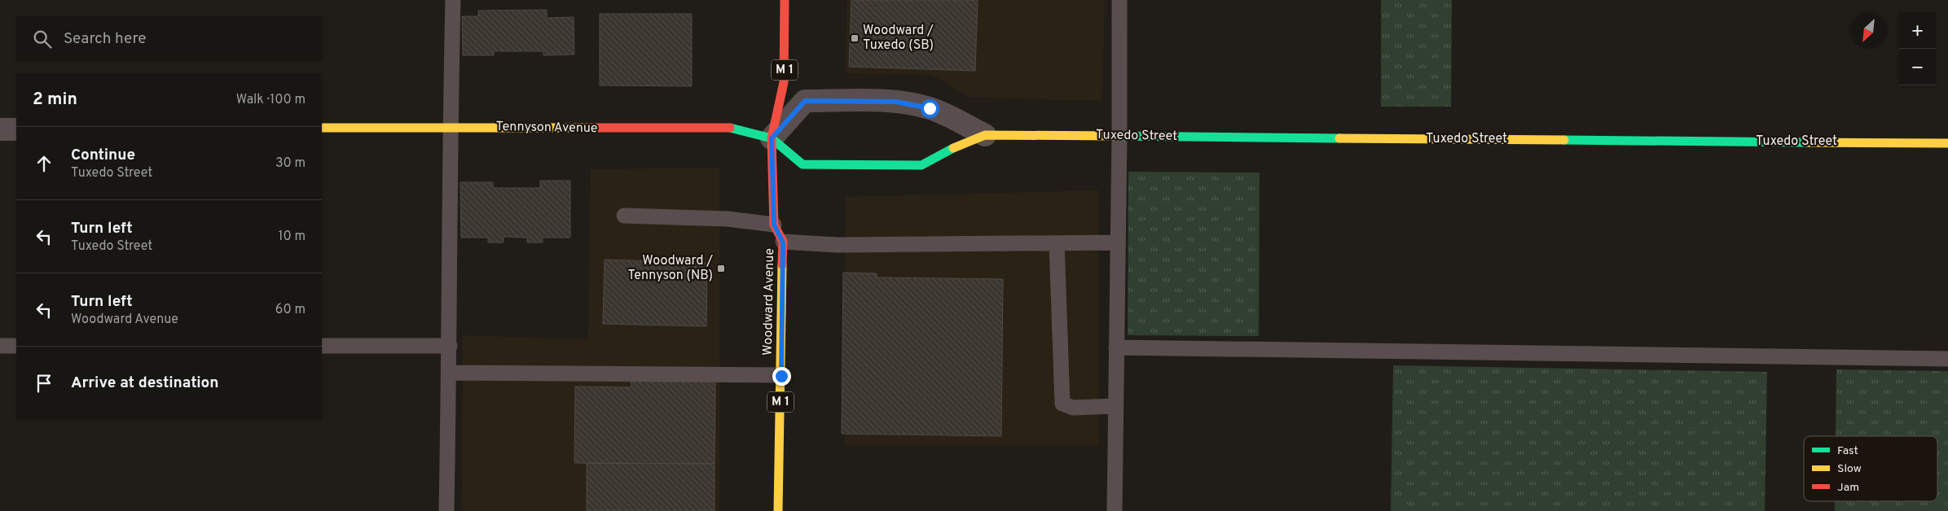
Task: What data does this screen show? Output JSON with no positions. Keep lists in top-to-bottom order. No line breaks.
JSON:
{"streets":{"street":["M 1","Tennyson Avenue","Tuxedo Street","Woodward Avenue"]},"crossings":[["Tennyson Avenue","Tuxedo Street"],["Tennyson Avenue","Woodward Avenue"],["Tuxedo Street","Woodward Avenue"]],"places":{"transit":["Woodward / Tuxedo (SB)","Woodward / Tennyson (NB)"]},"legend":["Fast","Slow","Jam"],"north":"bottom left","page":{"map_buttons":["+","−"],"search":"Search here","heading":["2 min","Walk · 100 m"],"list":[["Continue","Tuxedo Street","30 m"],["Turn left","Tuxedo Street","10 m"],["Turn left","Woodward Avenue","60 m"],"Arrive at destination"]}}
